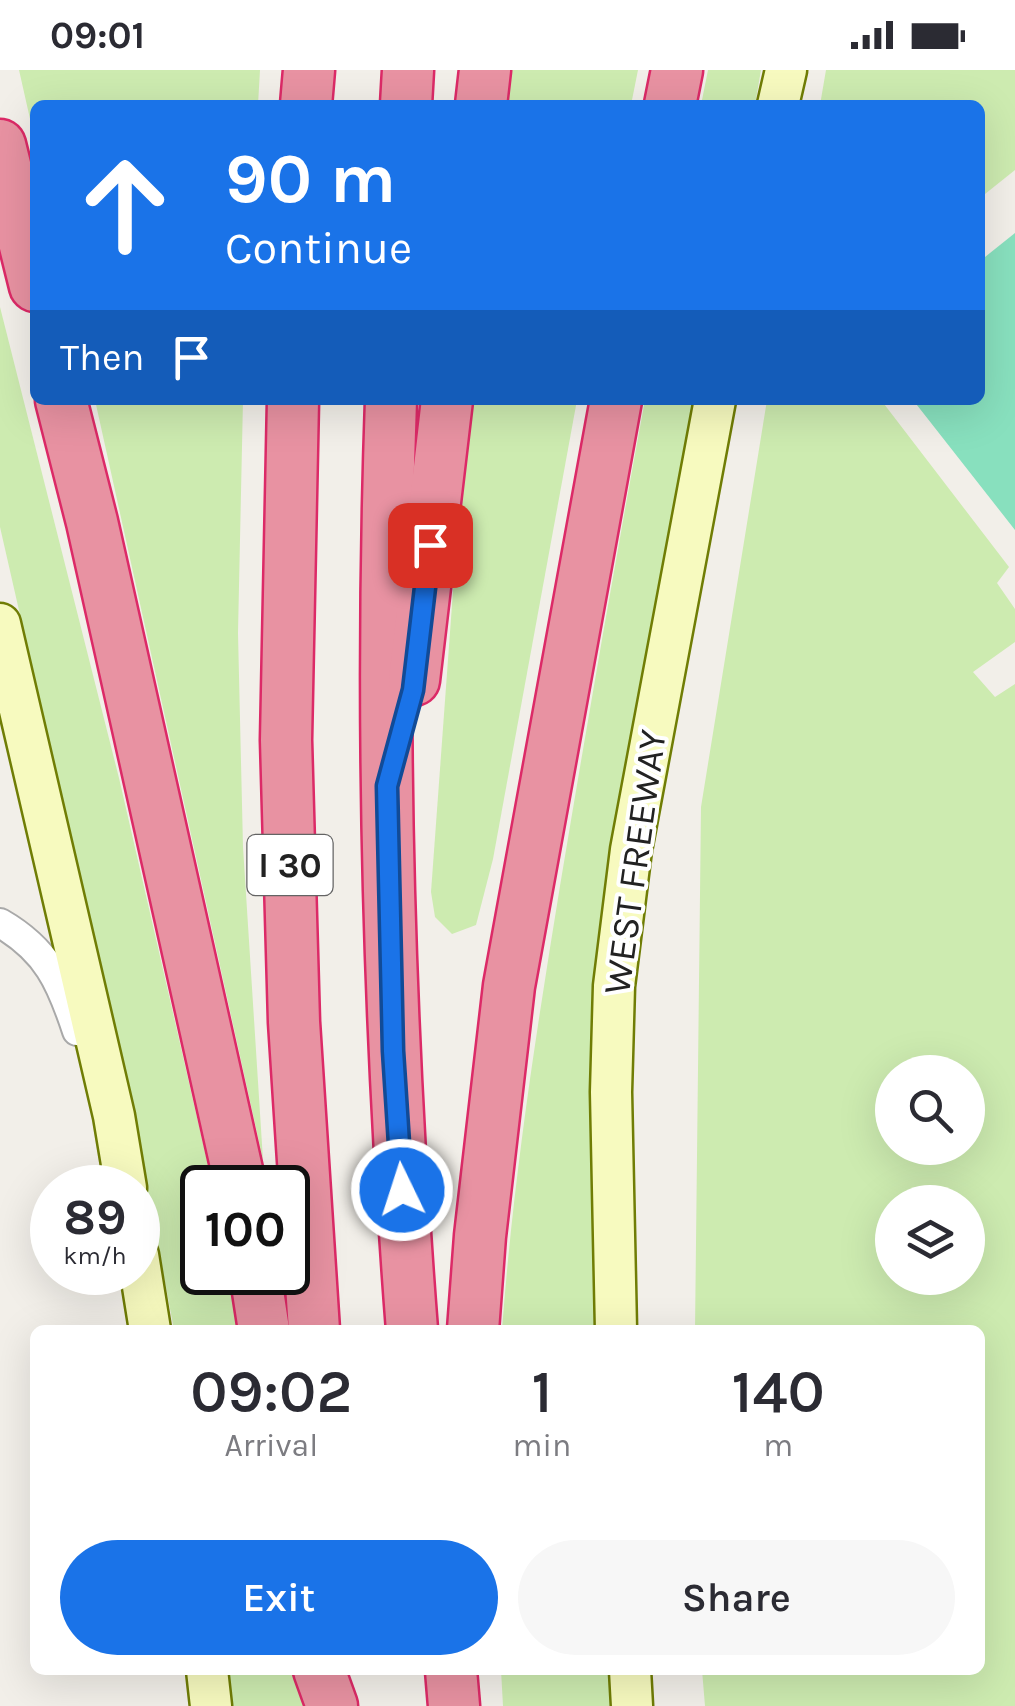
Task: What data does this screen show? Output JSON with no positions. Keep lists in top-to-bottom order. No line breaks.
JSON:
{"streets":{"highway":["I 30"],"main road":["WEST FREEWAY"]},"page":{"status":"09:01","turn":["90 m","Continue"],"then":"Then","speed":"89 km/h","limit":"100","eta":["09:02","Arrival","1","min","140","m"],"buttons":["Exit","Share"]}}
